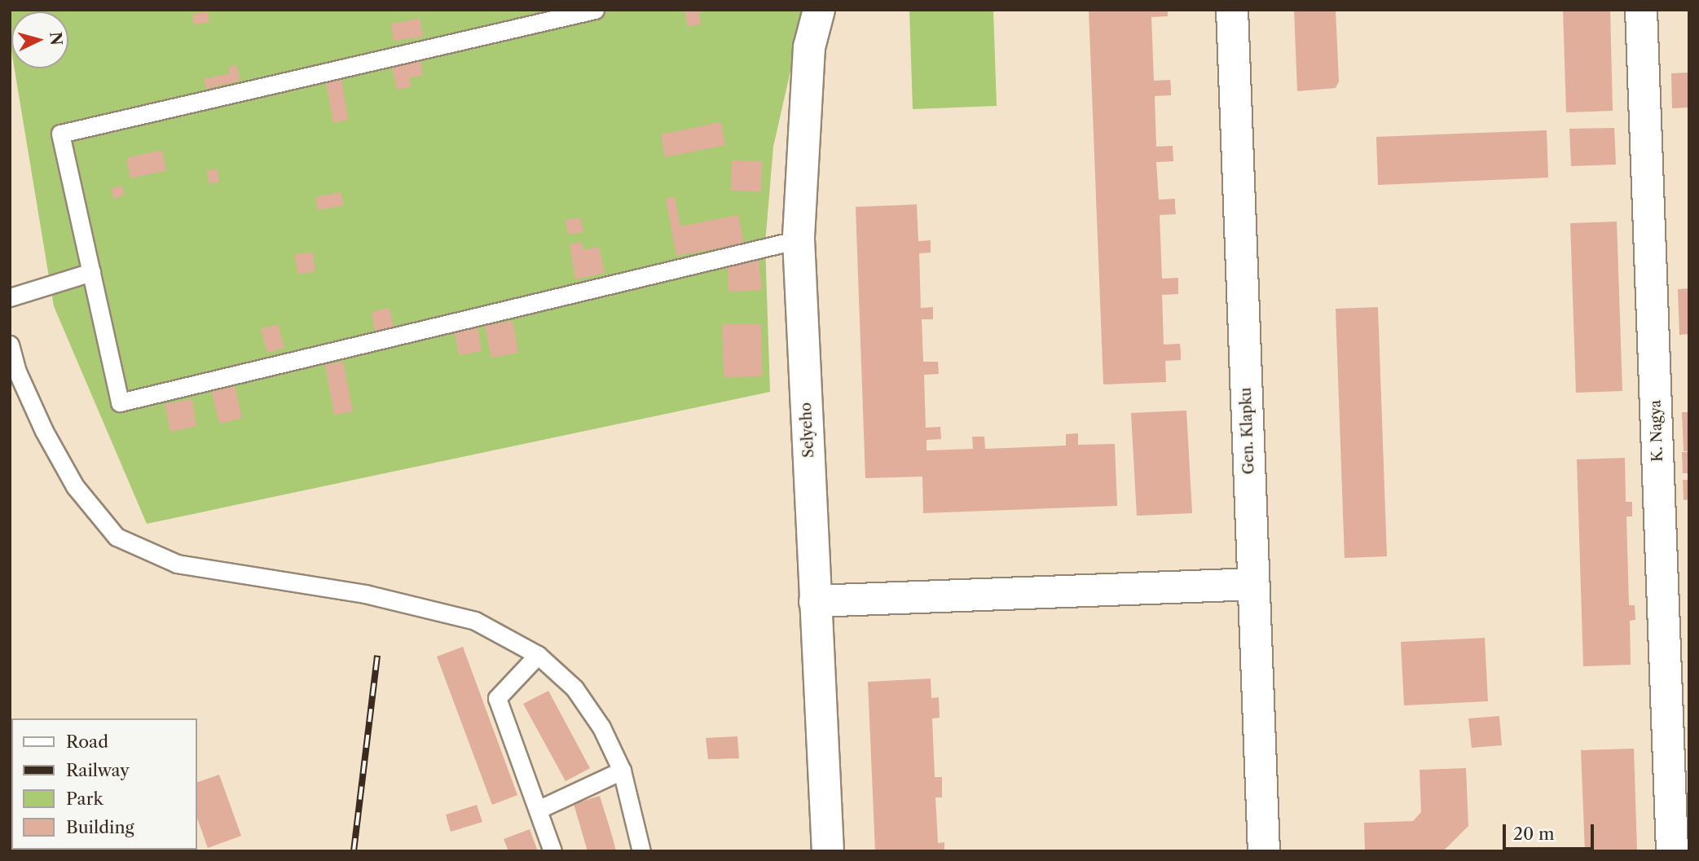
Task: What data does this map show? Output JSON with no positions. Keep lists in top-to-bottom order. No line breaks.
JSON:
{"streets":{"street":["Selyeho","Gen. Klapku","K. Nagya"]},"legend":["Road","Railway","Park","Building"],"scale_bar":"20 m","north":"right"}
